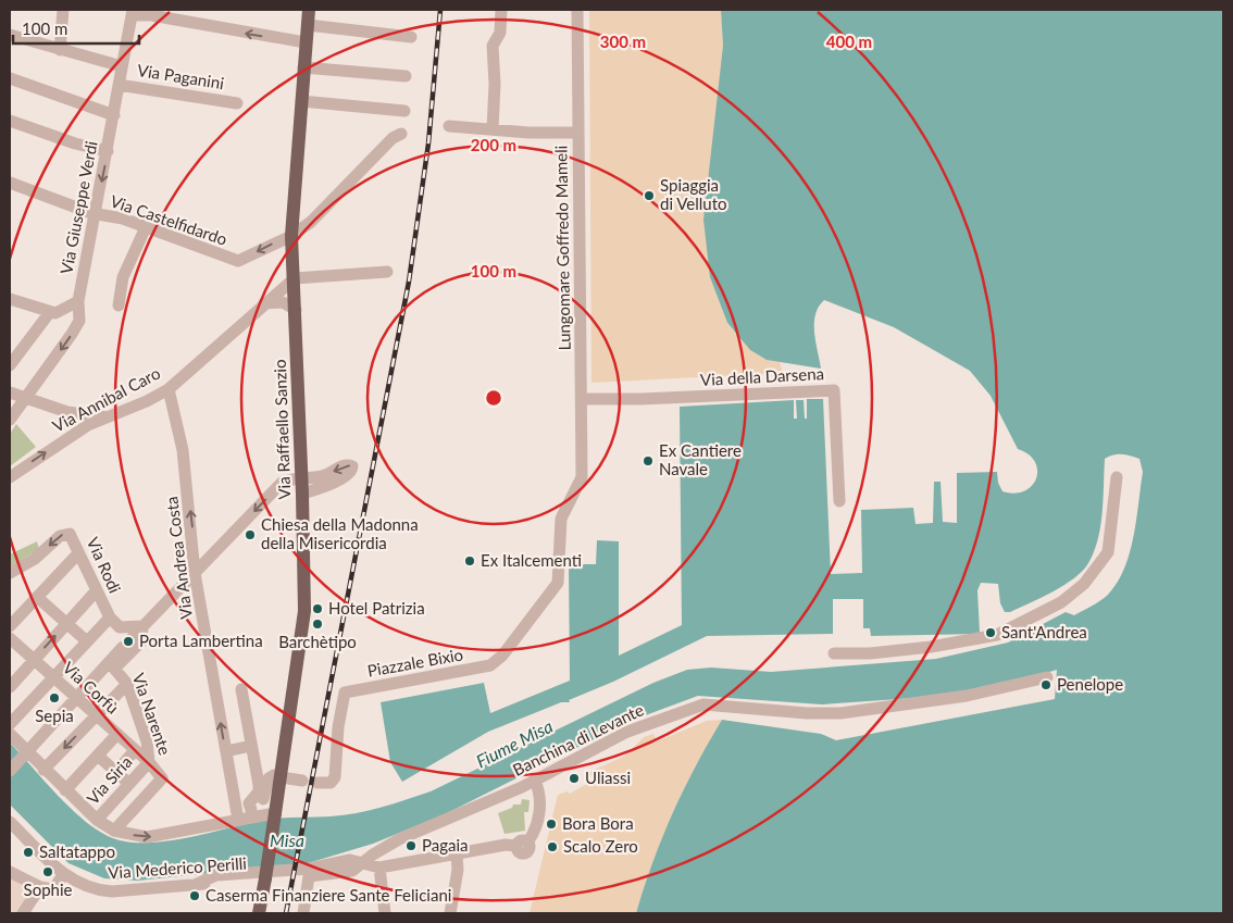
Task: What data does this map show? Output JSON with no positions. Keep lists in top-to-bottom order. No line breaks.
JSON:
{"streets":{"main road":["Via Raffaello Sanzio"],"street":["Via Paganini","Via Giuseppe Verdi","Via Castelfidardo","Lungomare Goffredo Mameli","Via della Darsena","Via Annibal Caro","Via Andrea Costa","Via Rodi","Piazzale Bixio","Via Corfù","Via Narente","Banchina di Levante","Via Siria","Via Mederico Perilli"]},"crossings":[["Via Paganini","Via Giuseppe Verdi"],["Via Giuseppe Verdi","Via Castelfidardo"],["Via Castelfidardo","Via Raffaello Sanzio"],["Lungomare Goffredo Mameli","Via della Darsena"],["Lungomare Goffredo Mameli","Piazzale Bixio"],["Via Annibal Caro","Via Raffaello Sanzio"],["Via Annibal Caro","Via Andrea Costa"],["Via Raffaello Sanzio","Via Mederico Perilli"],["Via Corfù","Via Narente"],["Via Corfù","Via Siria"],["Via Narente","Via Siria"]],"one_way":["Via Andrea Costa"],"water":["Fiume Misa","Misa"],"places":["Spiaggia di Velluto","Ex Cantiere Navale","Chiesa della Madonna della Misericordia","Ex Italcementi","Hotel Patrizia","Barchètipo","Sant'Andrea","Porta Lambertina","Penelope","Sepia","Uliassi","Bora Bora","Pagaia","Scalo Zero","Saltatappo","Sophie","Caserma Finanziere Sante Feliciani"],"scale_bar":"100 m","rings":["400 m","300 m","200 m","100 m"]}
